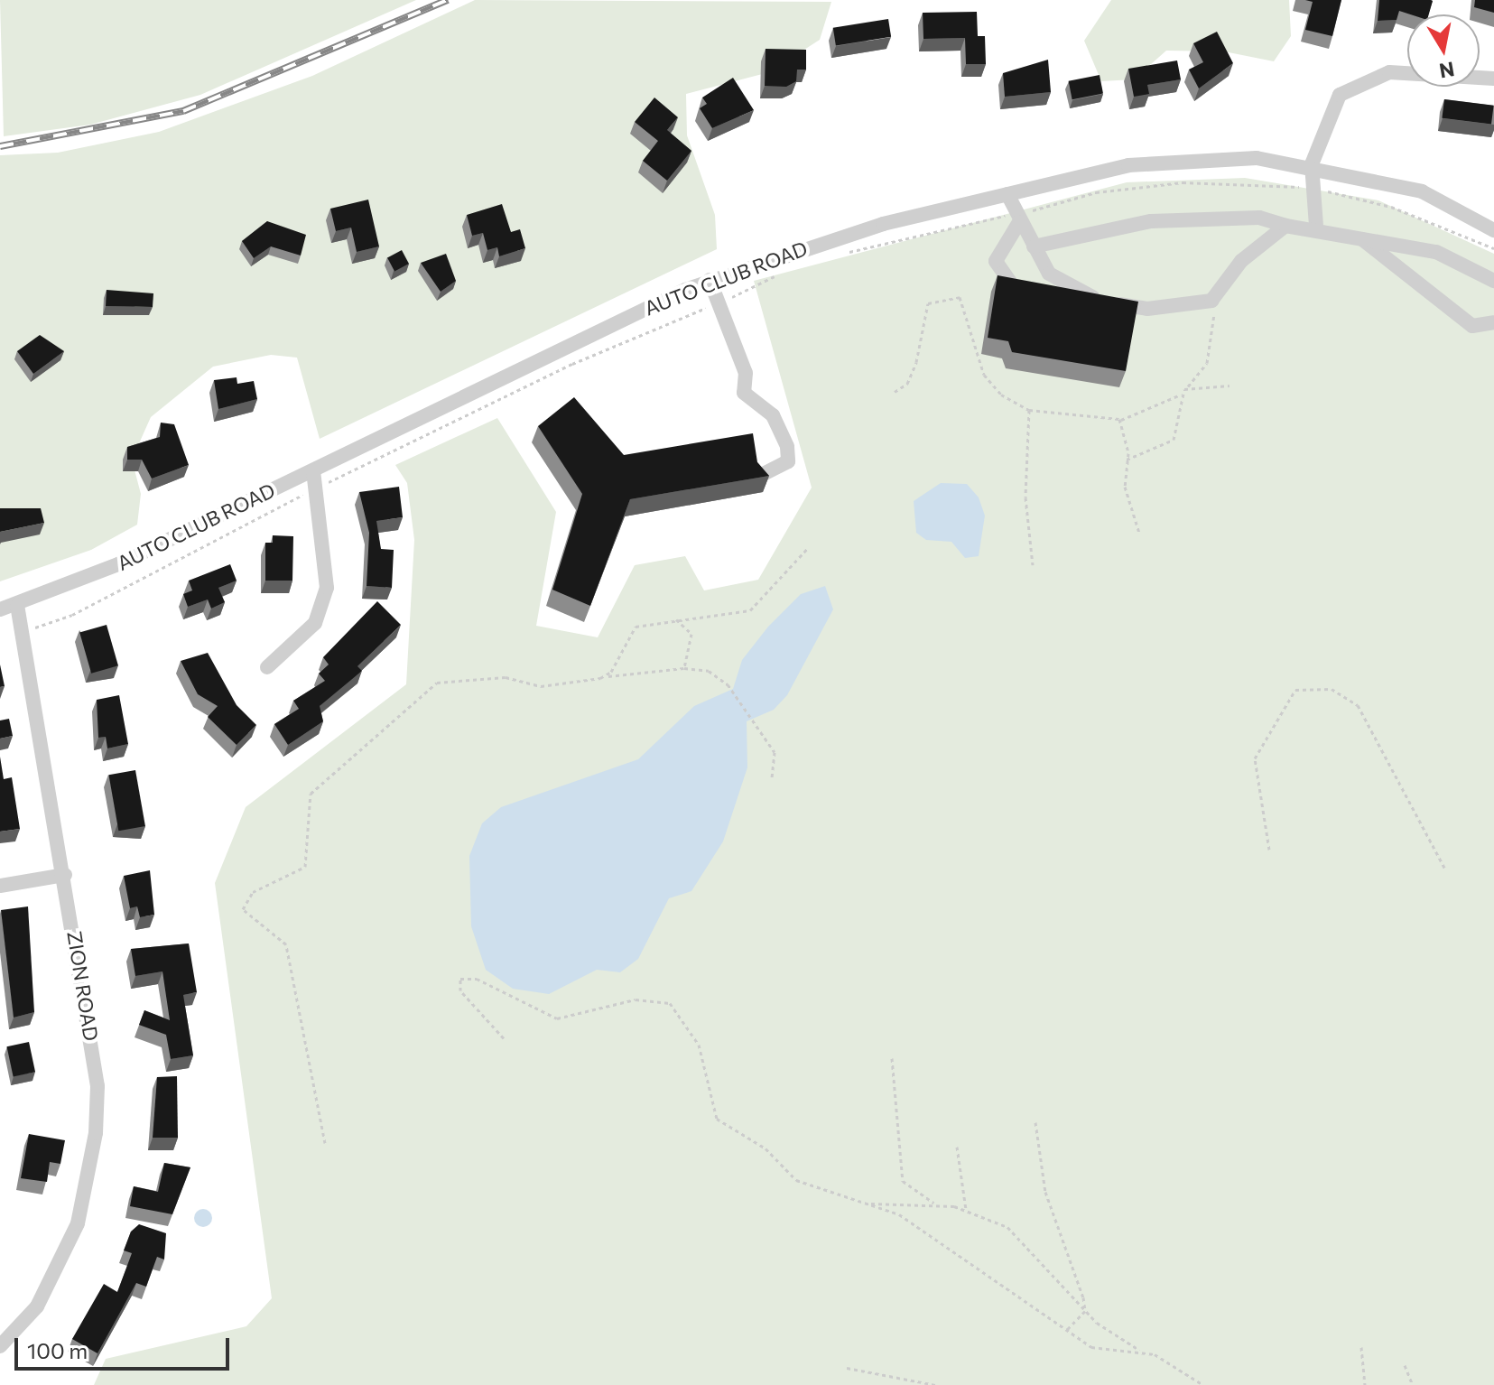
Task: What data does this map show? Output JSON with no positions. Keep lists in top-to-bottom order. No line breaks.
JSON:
{"streets":{"street":["AUTO CLUB ROAD","ZION ROAD"]},"crossings":[["AUTO CLUB ROAD","ZION ROAD"]],"scale_bar":"100 m","north":"bottom"}
